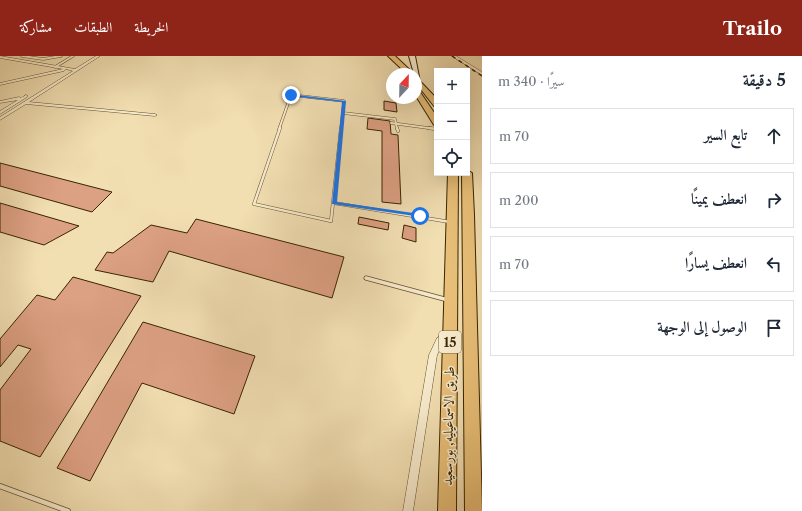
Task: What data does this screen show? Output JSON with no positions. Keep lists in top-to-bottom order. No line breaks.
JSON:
{"streets":{"highway":["15","طريق الاسماعيليه, بورسعيد"]},"north":"top","page":{"header":"Trailo","nav":["الخريطة","الطبقات","مشاركة"],"heading":["5 دقيقة","سيرًا · 340 m"],"map_buttons":["+","−"],"list":[["تابع السير","70 m"],["انعطف يمينًا","200 m"],["انعطف يسارًا","70 m"],"الوصول إلى الوجهة"]}}
